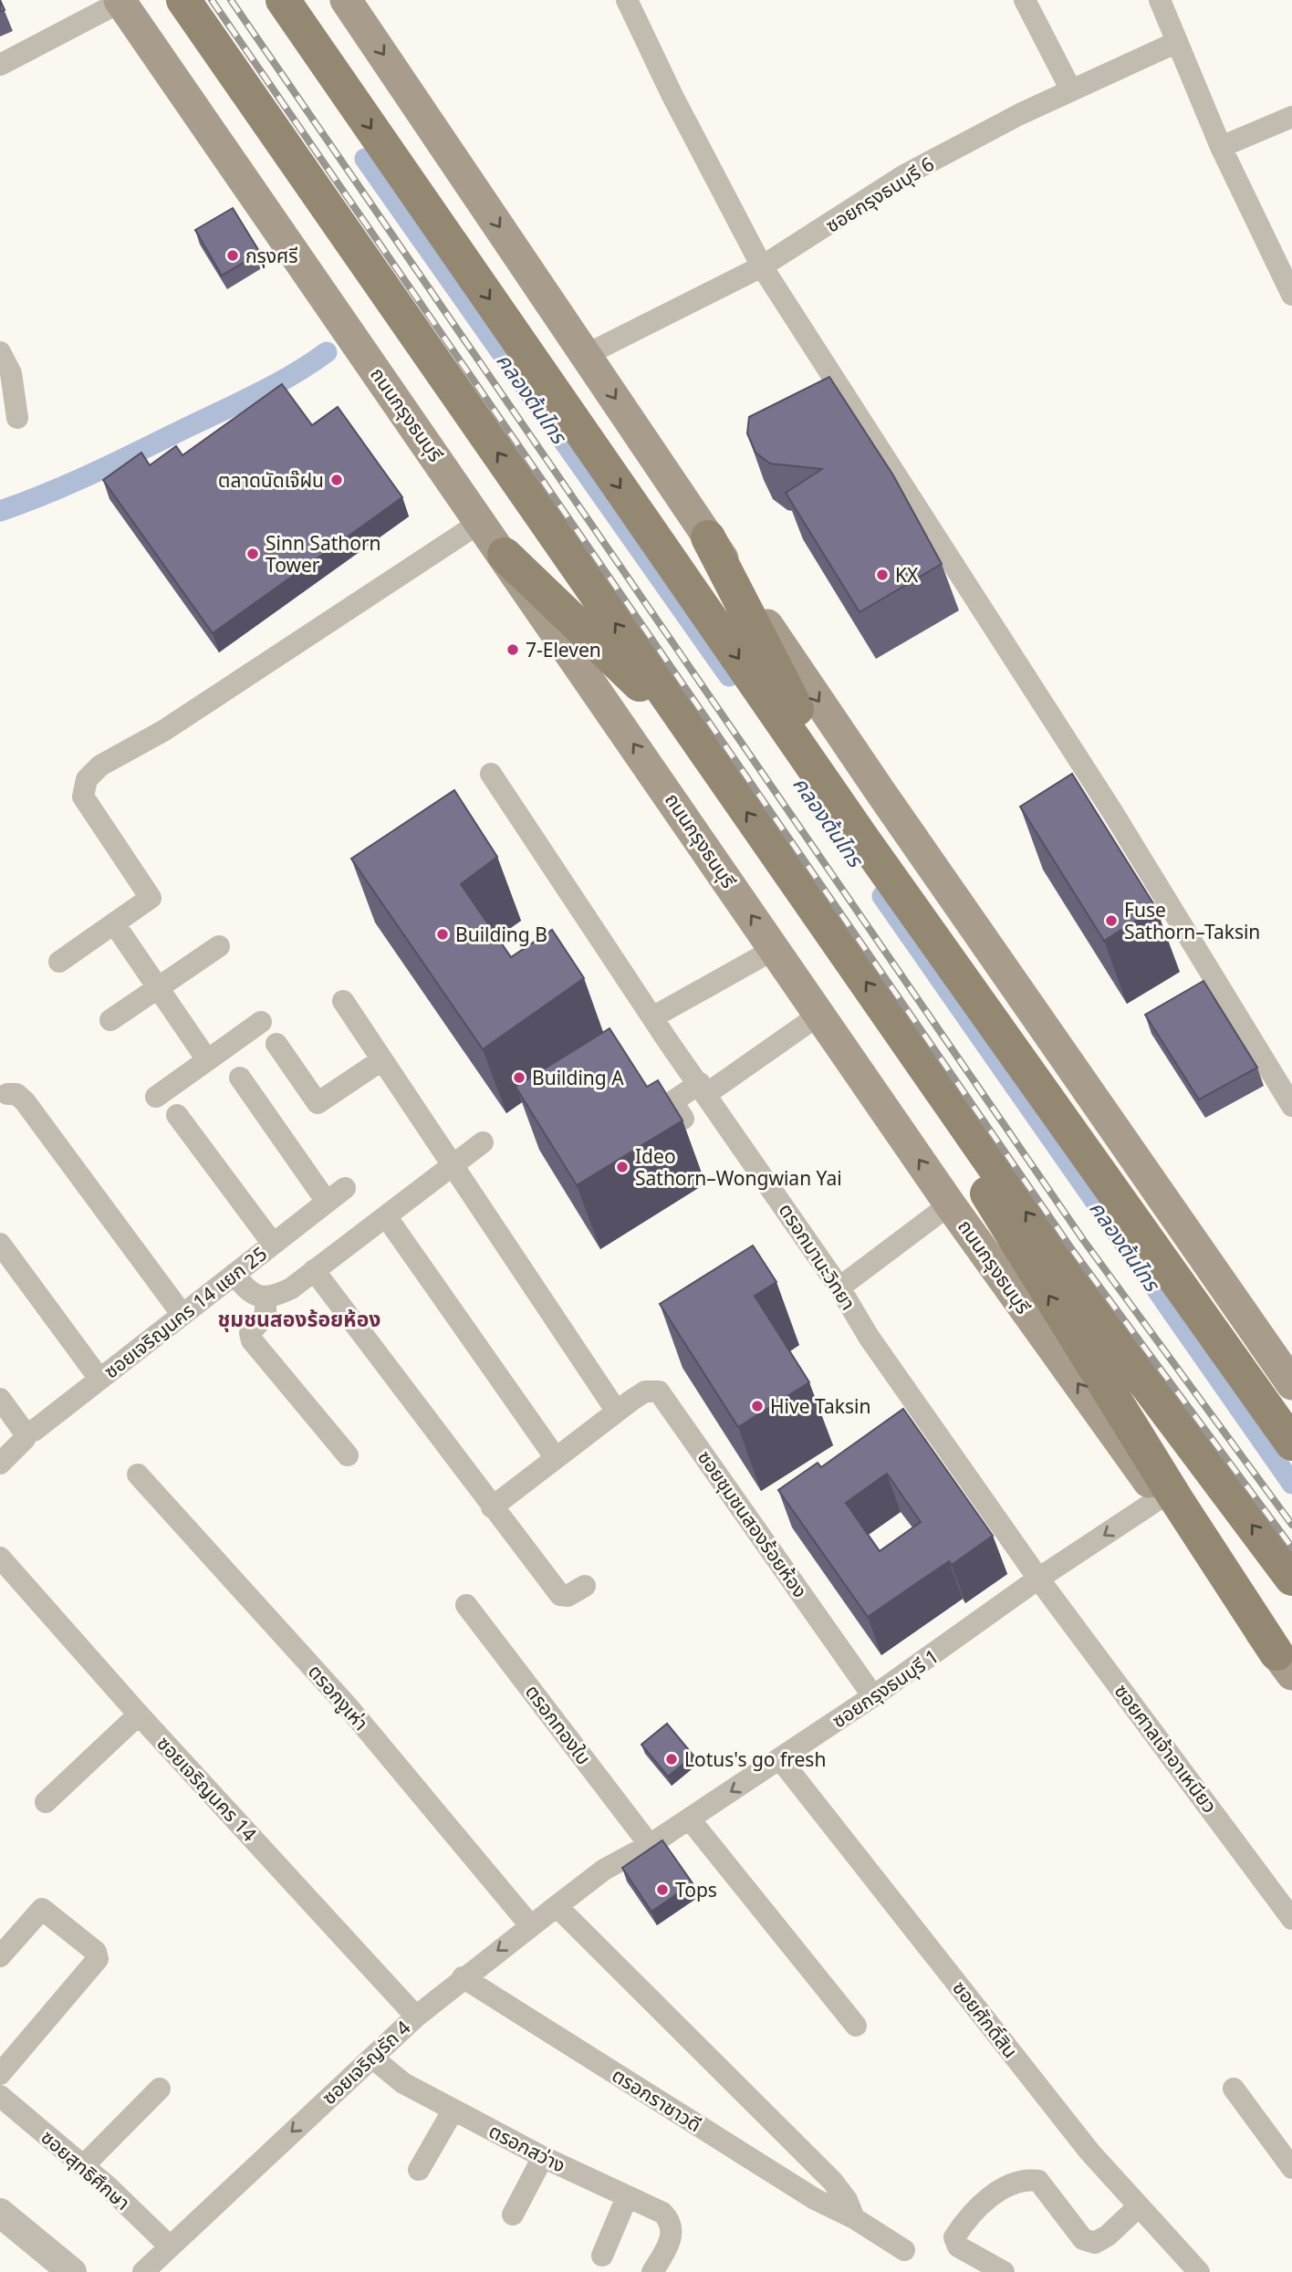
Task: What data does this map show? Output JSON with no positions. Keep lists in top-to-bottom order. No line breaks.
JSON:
{"streets":{"main road":["ถนนกรุงธนบุรี"],"street":["ซอยกรุงธนบุรี 6","ตรอกมานะวิทยา","ซอยเจริญนคร 14 แยก 25","ซอยชุมชนสองร้อยห้อง","ซอยกรุงธนบุรี 1","ตรอกงูเห่า","ตรอกทองใบ","ซอยศาลเจ้าอาเหนียว","ซอยเจริญนคร 14","ซอยศักดิ์สิน","ซอยเจริญรัถ 4","ตรอกราชาวดี","ตรอกสว่าง","ซอยสุทธิศึกษา"]},"crossings":[["ถนนกรุงธนบุรี","ซอยกรุงธนบุรี 1"],["ตรอกมานะวิทยา","ซอยกรุงธนบุรี 1"],["ตรอกมานะวิทยา","ซอยศาลเจ้าอาเหนียว"],["ซอยชุมชนสองร้อยห้อง","ซอยกรุงธนบุรี 1"],["ซอยกรุงธนบุรี 1","ตรอกทองใบ"],["ซอยกรุงธนบุรี 1","ซอยศาลเจ้าอาเหนียว"],["ซอยกรุงธนบุรี 1","ซอยศักดิ์สิน"],["ซอยกรุงธนบุรี 1","ซอยเจริญรัถ 4"],["ตรอกงูเห่า","ซอยเจริญรัถ 4"],["ซอยเจริญนคร 14","ซอยเจริญรัถ 4"],["ซอยเจริญรัถ 4","ตรอกราชาวดี"],["ซอยเจริญรัถ 4","ตรอกสว่าง"],["ซอยเจริญรัถ 4","ซอยสุทธิศึกษา"]],"one_way":["ซอยกรุงธนบุรี 1"],"districts":["ชุมชนสองร้อยห้อง"],"water":["คลองต้นไทร"],"places":["กรุงศรี","ตลาดนัดเจ๊ฝน","Sinn Sathorn Tower","KX","7-Eleven","Fuse Sathorn–Taksin","Building B","Building A","Ideo Sathorn–Wongwian Yai","Hive Taksin","Lotus's go fresh","Tops"]}
